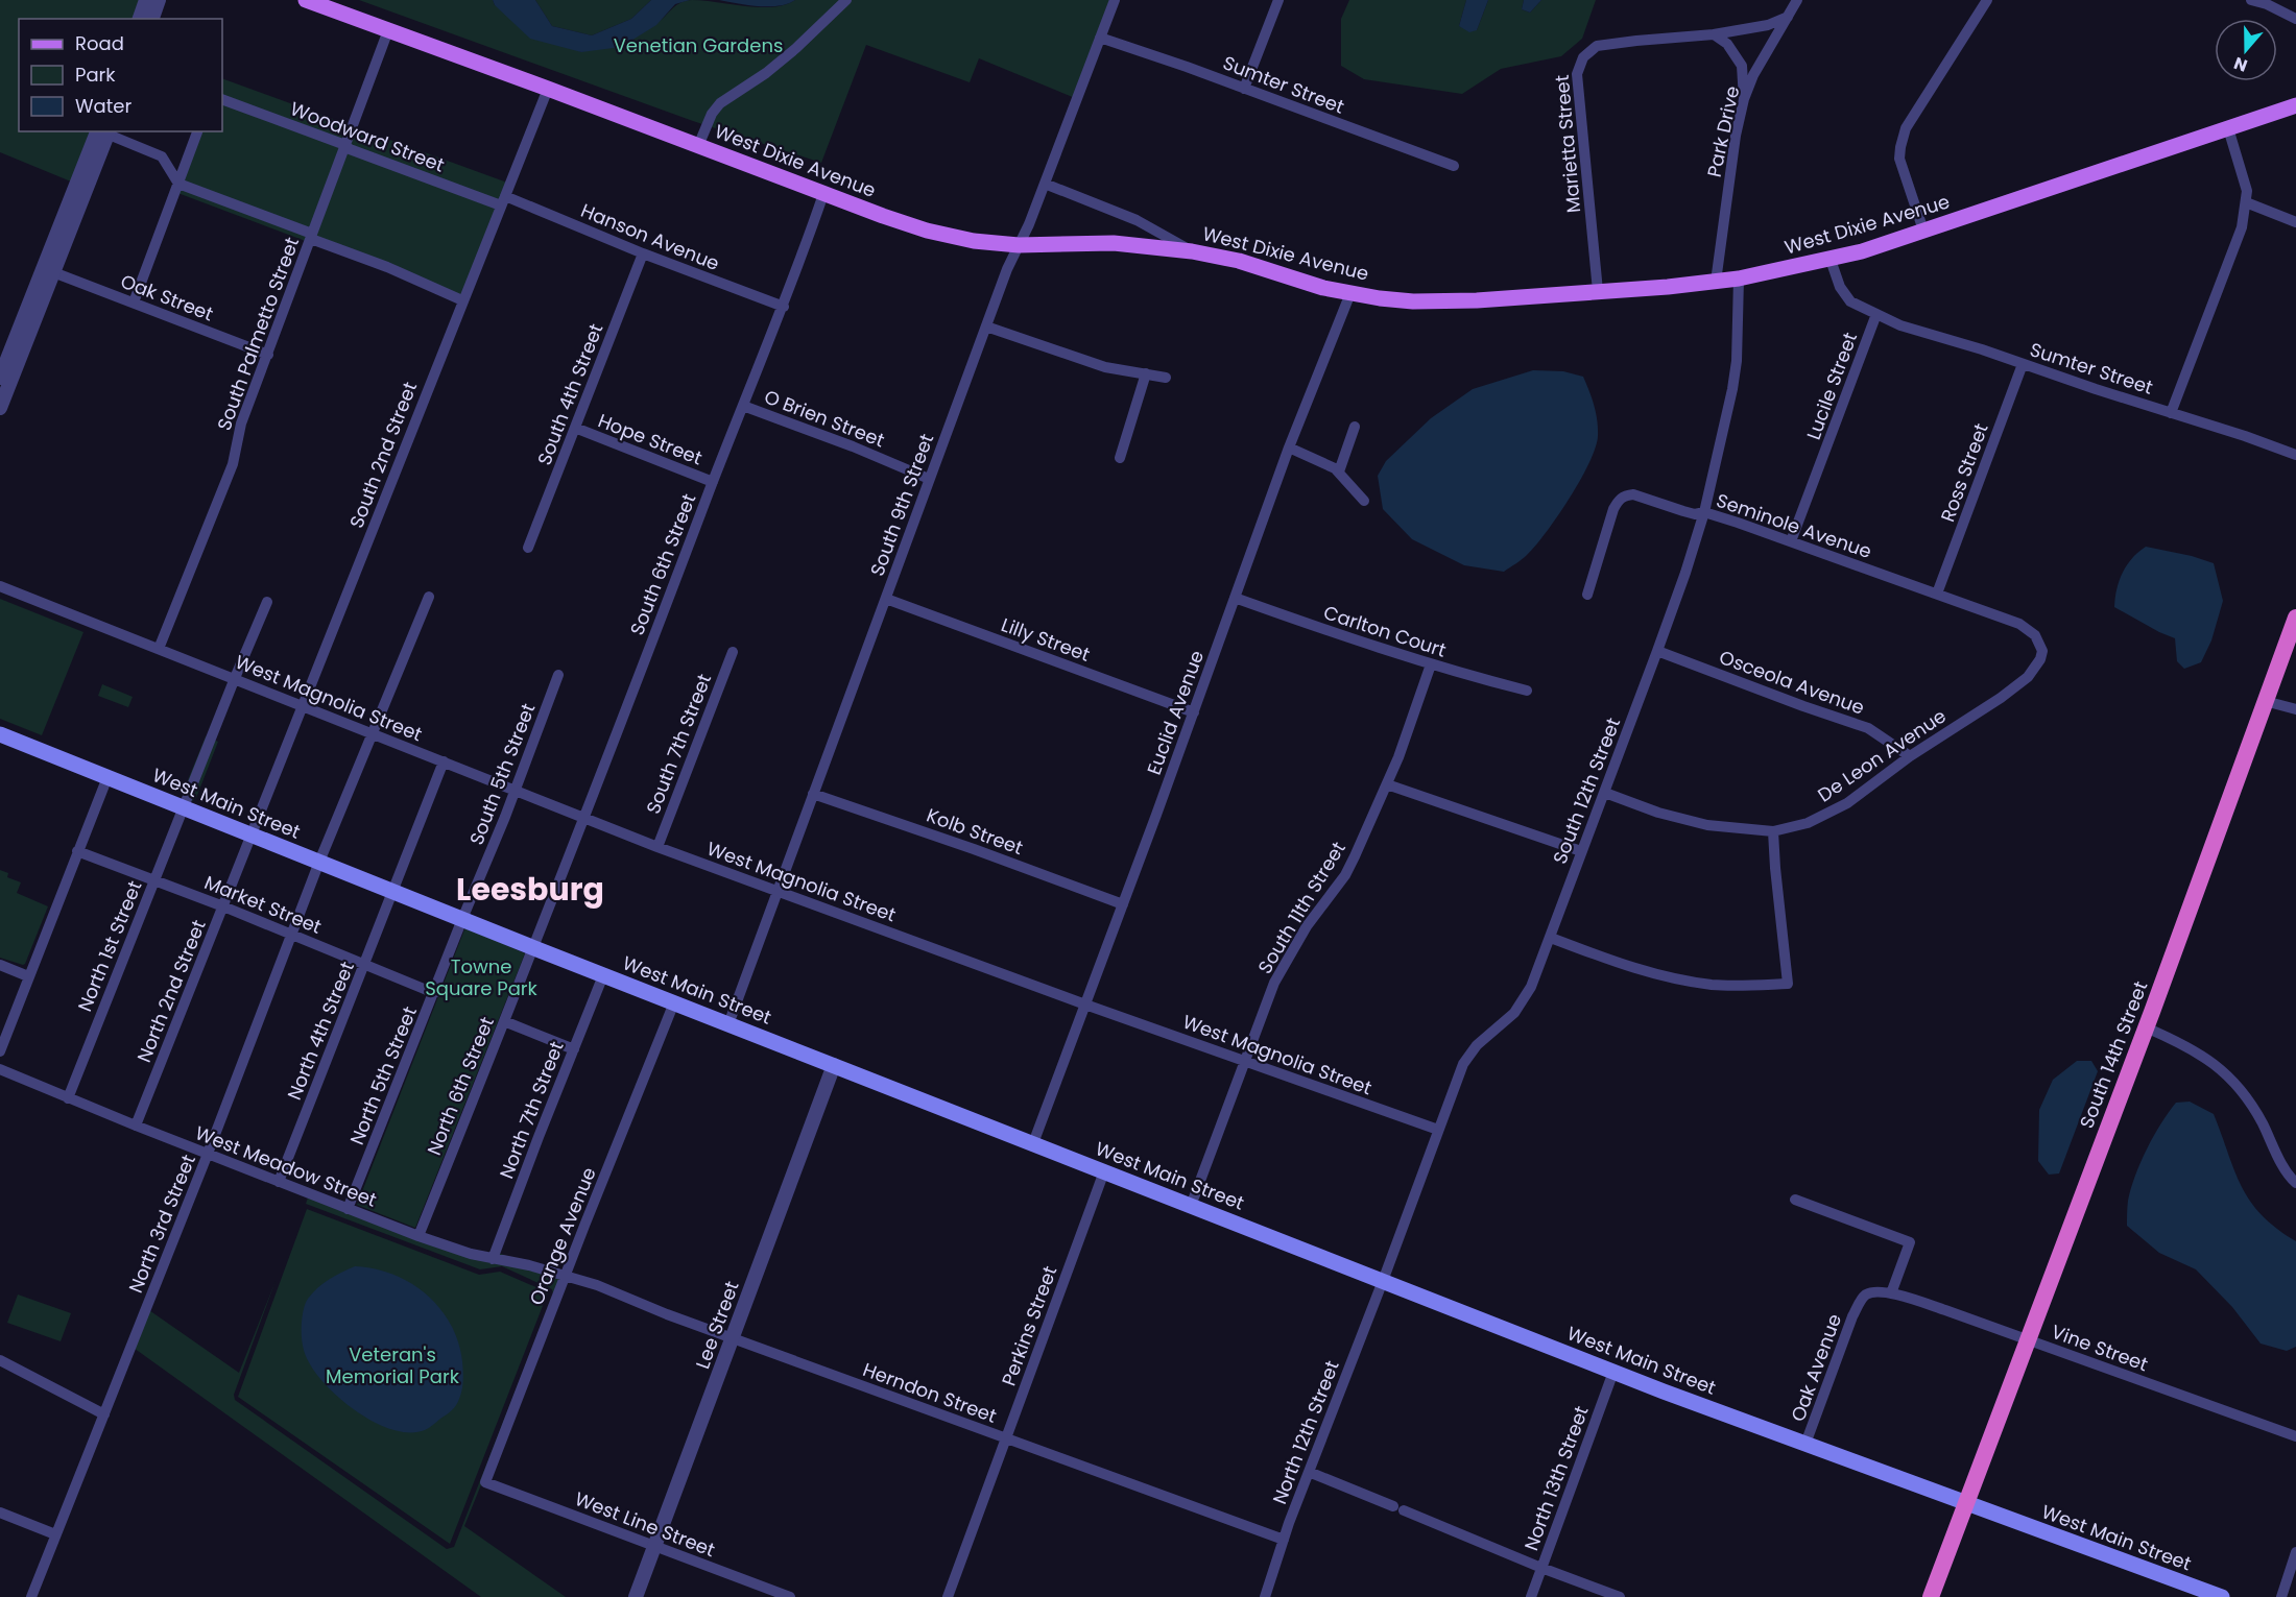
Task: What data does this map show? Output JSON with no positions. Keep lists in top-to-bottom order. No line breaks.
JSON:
{"streets":{"highway":["South 14th Street"],"main road":["West Dixie Avenue","West Main Street"],"street":["Sumter Street","Park Drive","Woodward Street","Marietta Street","Hanson Avenue","Oak Street","South Palmetto Street","Lucile Street","South 4th Street","O Brien Street","Hope Street","South 2nd Street","Ross Street","South 9th Street","Seminole Avenue","South 6th Street","Carlton Court","Lilly Street","Osceola Avenue","West Magnolia Street","Euclid Avenue","South 7th Street","De Leon Avenue","South 5th Street","South 12th Street","Kolb Street","Market Street","South 11th Street","North 1st Street","North 2nd Street","North 4th Street","North 5th Street","North 6th Street","North 7th Street","West Meadow Street","North 3rd Street","Orange Avenue","Lee Street","Perkins Street","Vine Street","Oak Avenue","Herndon Street","North 12th Street","North 13th Street","West Line Street"]},"crossings":[["Sumter Street","Lucile Street"],["Sumter Street","Ross Street"],["Sumter Street","South 9th Street"],["Park Drive","Marietta Street"],["Park Drive","West Dixie Avenue"],["Woodward Street","Hanson Avenue"],["Woodward Street","South Palmetto Street"],["Woodward Street","South 2nd Street"],["Marietta Street","West Dixie Avenue"],["West Dixie Avenue","South Palmetto Street"],["West Dixie Avenue","Lucile Street"],["West Dixie Avenue","South 2nd Street"],["West Dixie Avenue","South 9th Street"],["West Dixie Avenue","South 6th Street"],["West Dixie Avenue","Euclid Avenue"],["West Dixie Avenue","South 12th Street"],["Hanson Avenue","South 4th Street"],["Hanson Avenue","South 2nd Street"],["Hanson Avenue","South 6th Street"],["Oak Street","South Palmetto Street"],["South Palmetto Street","West Magnolia Street"],["Lucile Street","Seminole Avenue"],["South 4th Street","Hope Street"],["O Brien Street","South 9th Street"],["O Brien Street","South 6th Street"],["Hope Street","South 6th Street"],["South 2nd Street","West Magnolia Street"],["South 2nd Street","West Main Street"],["South 2nd Street","North 2nd Street"],["Ross Street","Seminole Avenue"],["South 9th Street","Lilly Street"],["South 9th Street","West Magnolia Street"],["South 9th Street","West Main Street"],["South 9th Street","Kolb Street"],["Seminole Avenue","De Leon Avenue"],["Seminole Avenue","South 12th Street"],["South 6th Street","West Magnolia Street"],["South 6th Street","West Main Street"],["South 6th Street","North 6th Street"],["Carlton Court","Euclid Avenue"],["Carlton Court","South 11th Street"],["Lilly Street","Euclid Avenue"],["Osceola Avenue","De Leon Avenue"],["Osceola Avenue","South 12th Street"],["West Magnolia Street","Euclid Avenue"],["West Magnolia Street","South 7th Street"],["West Magnolia Street","South 5th Street"],["West Magnolia Street","South 12th Street"],["West Magnolia Street","South 11th Street"],["West Magnolia Street","North 1st Street"],["West Magnolia Street","North 3rd Street"],["Euclid Avenue","West Main Street"],["Euclid Avenue","Kolb Street"],["De Leon Avenue","South 12th Street"],["South 5th Street","West Main Street"],["South 5th Street","North 5th Street"],["South 12th Street","West Main Street"],["South 12th Street","North 12th Street"],["West Main Street","South 11th Street"],["West Main Street","North 1st Street"],["West Main Street","North 2nd Street"],["West Main Street","North 4th Street"],["West Main Street","South 14th Street"],["West Main Street","North 5th Street"],["West Main Street","North 6th Street"],["West Main Street","North 7th Street"],["West Main Street","North 3rd Street"],["West Main Street","Orange Avenue"],["West Main Street","Lee Street"],["West Main Street","Perkins Street"],["West Main Street","Oak Avenue"],["West Main Street","North 12th Street"],["West Main Street","North 13th Street"],["Market Street","North 1st Street"],["Market Street","North 2nd Street"],["Market Street","North 4th Street"],["Market Street","North 5th Street"],["Market Street","North 3rd Street"],["North 1st Street","West Meadow Street"],["North 2nd Street","West Meadow Street"],["North 4th Street","West Meadow Street"],["South 14th Street","Vine Street"],["North 5th Street","West Meadow Street"],["North 6th Street","West Meadow Street"],["North 7th Street","West Meadow Street"],["West Meadow Street","North 3rd Street"],["West Meadow Street","Orange Avenue"],["West Meadow Street","Herndon Street"],["Orange Avenue","Herndon Street"],["Orange Avenue","West Line Street"],["Lee Street","Herndon Street"],["Lee Street","West Line Street"],["Perkins Street","Herndon Street"],["Vine Street","Oak Avenue"],["Herndon Street","North 12th Street"]],"districts":["Leesburg"],"parks":["Venetian Gardens","Towne Square Park","Veteran's Memorial Park"],"legend":["Road","Park","Water"],"north":"bottom"}
